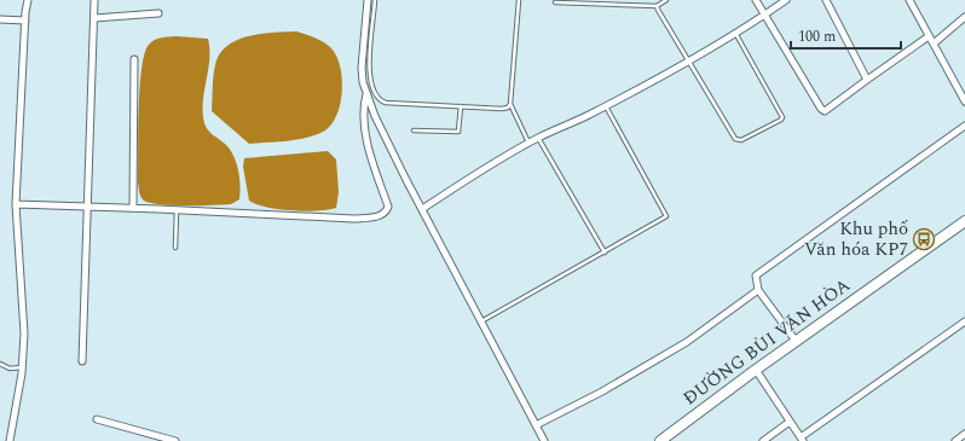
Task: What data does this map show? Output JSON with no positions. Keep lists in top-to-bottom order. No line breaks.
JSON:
{"streets":{"main road":["ĐƯỜNG BÙI VĂN HÒA"]},"places":{"bus stop":["Khu phố Văn hóa KP7"]},"scale_bar":"100 m"}
